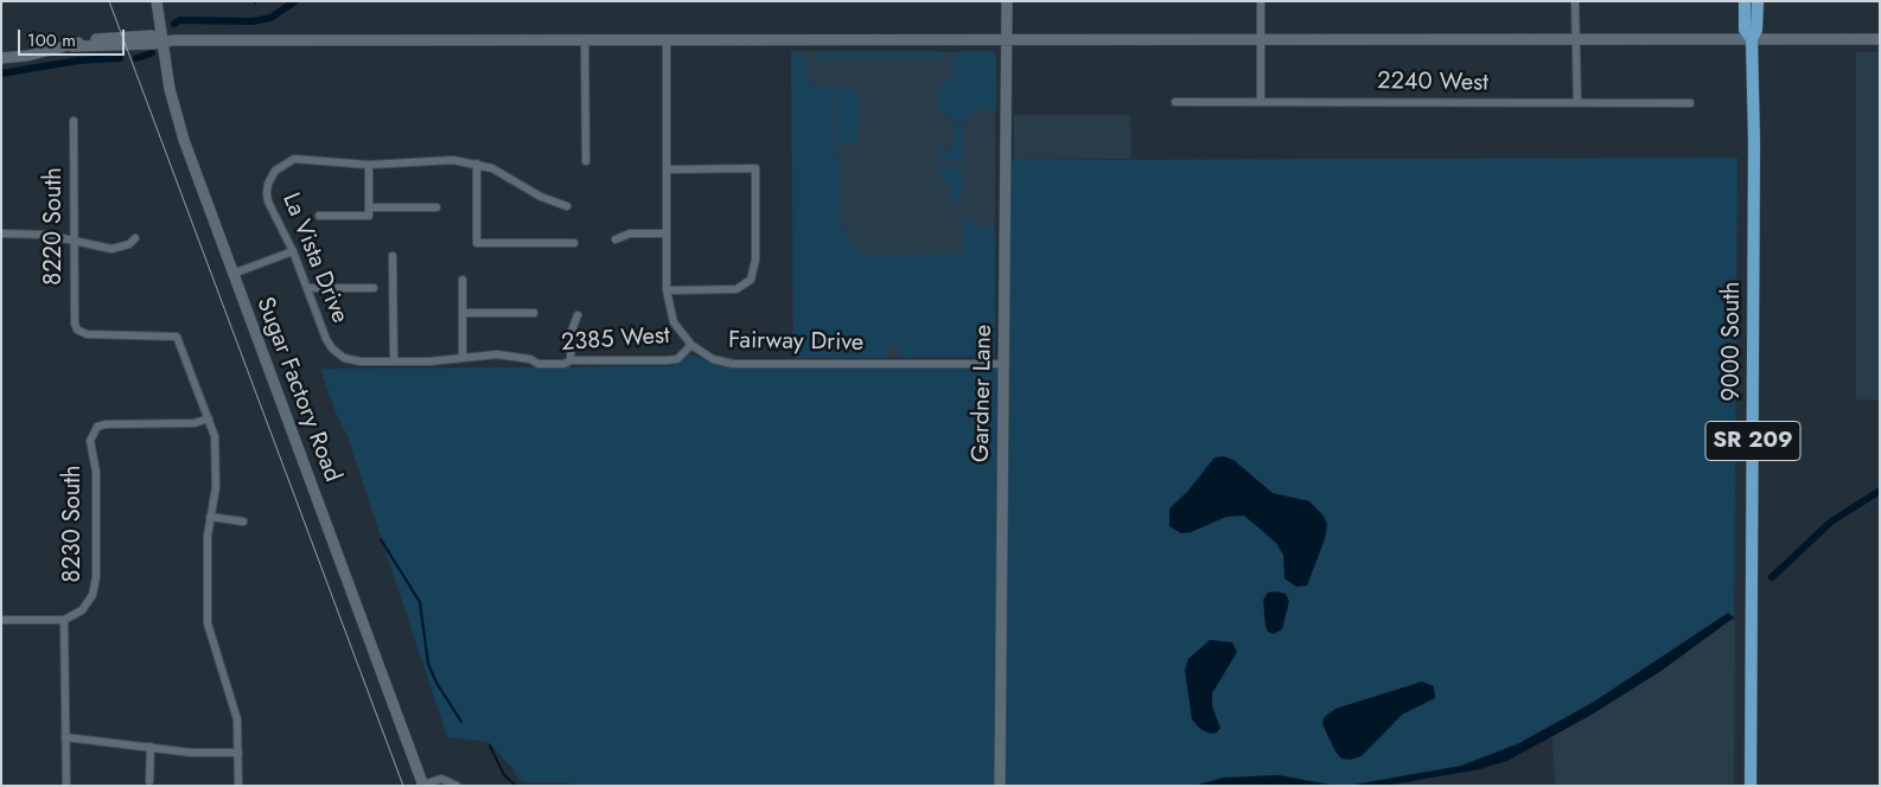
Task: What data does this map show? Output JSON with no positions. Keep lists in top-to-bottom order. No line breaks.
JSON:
{"streets":{"main road":["9000 South","SR 209"],"street":["2240 West","8220 South","La Vista Drive","2385 West","Fairway Drive","Sugar Factory Road","Gardner Lane","8230 South"]},"crossings":[["8220 South","8230 South"],["La Vista Drive","2385 West"],["2385 West","Fairway Drive"],["Fairway Drive","Gardner Lane"]],"scale_bar":"100 m"}
